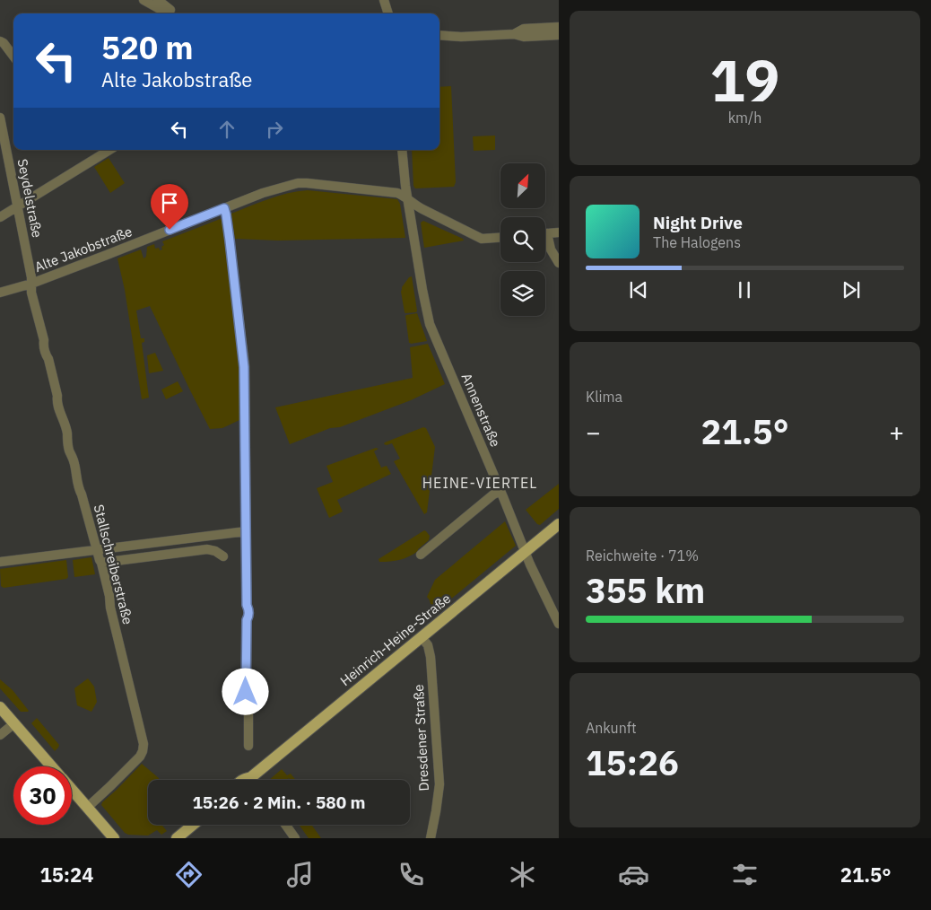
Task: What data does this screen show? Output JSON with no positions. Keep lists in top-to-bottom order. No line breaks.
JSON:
{"streets":{"main road":["Heinrich-Heine-Straße"],"street":["Seydelstraße","Alte Jakobstraße","Annenstraße","Stallschreiberstraße","Dresdener Straße"]},"crossings":[["Seydelstraße","Alte Jakobstraße"],["Seydelstraße","Stallschreiberstraße"],["Alte Jakobstraße","Annenstraße"],["Alte Jakobstraße","Stallschreiberstraße"],["Annenstraße","Heinrich-Heine-Straße"],["Heinrich-Heine-Straße","Dresdener Straße"]],"districts":["HEINE-VIERTEL"],"north":"top right","page":{"tile":[["19","km/h"],"Klima",["Reichweite · 71%","355 km"],["Ankunft","15:26"]],"turn":["520 m","Alte Jakobstraße"],"song":["Night Drive","The Halogens"],"heat":["−","21.5°","+"],"limit":"30","trip":"15:26 · 2 Min. · 580 m","tabs":["15:24","21.5°"]}}
